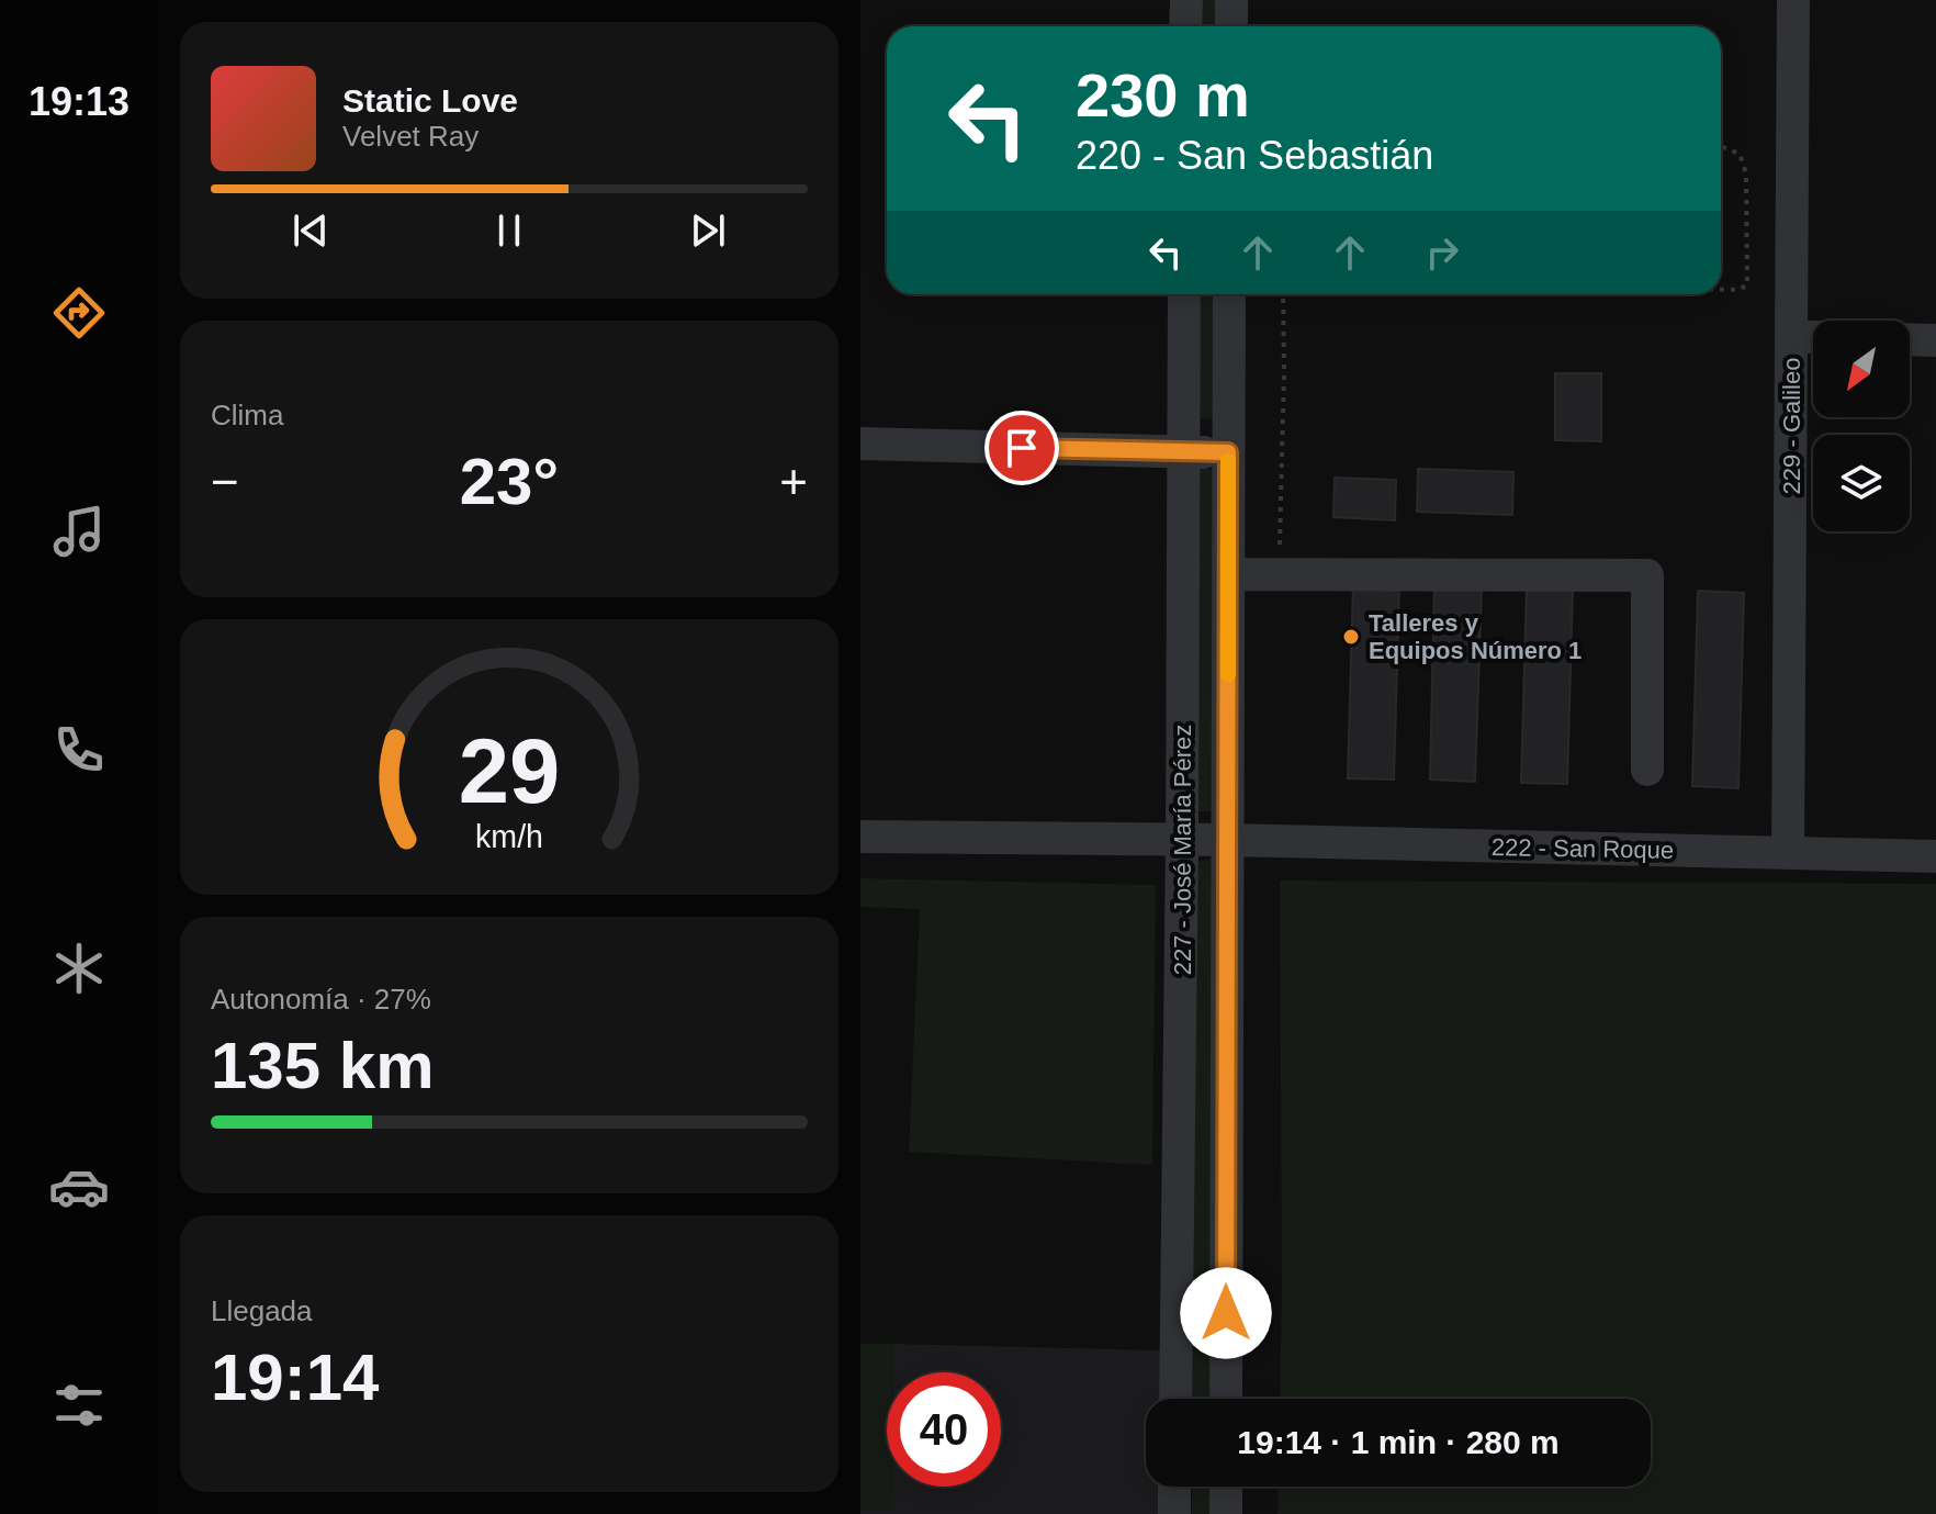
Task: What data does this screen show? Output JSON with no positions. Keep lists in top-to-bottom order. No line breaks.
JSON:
{"streets":{"street":["229 - Galileo","222 - San Roque","227 - José María Pérez"]},"crossings":[["229 - Galileo","222 - San Roque"],["222 - San Roque","227 - José María Pérez"]],"places":["Talleres y Equipos Número 1"],"north":"bottom left","page":{"tabs":"19:13","turn":["230 m","220 - San Sebastián"],"song":["Static Love","Velvet Ray"],"tile":["Clima",["Autonomía · 27%","135 km"],["Llegada","19:14"]],"heat":["−","23°","+"],"limit":"40","trip":"19:14 · 1 min · 280 m","gauge":["29","km/h"]}}
